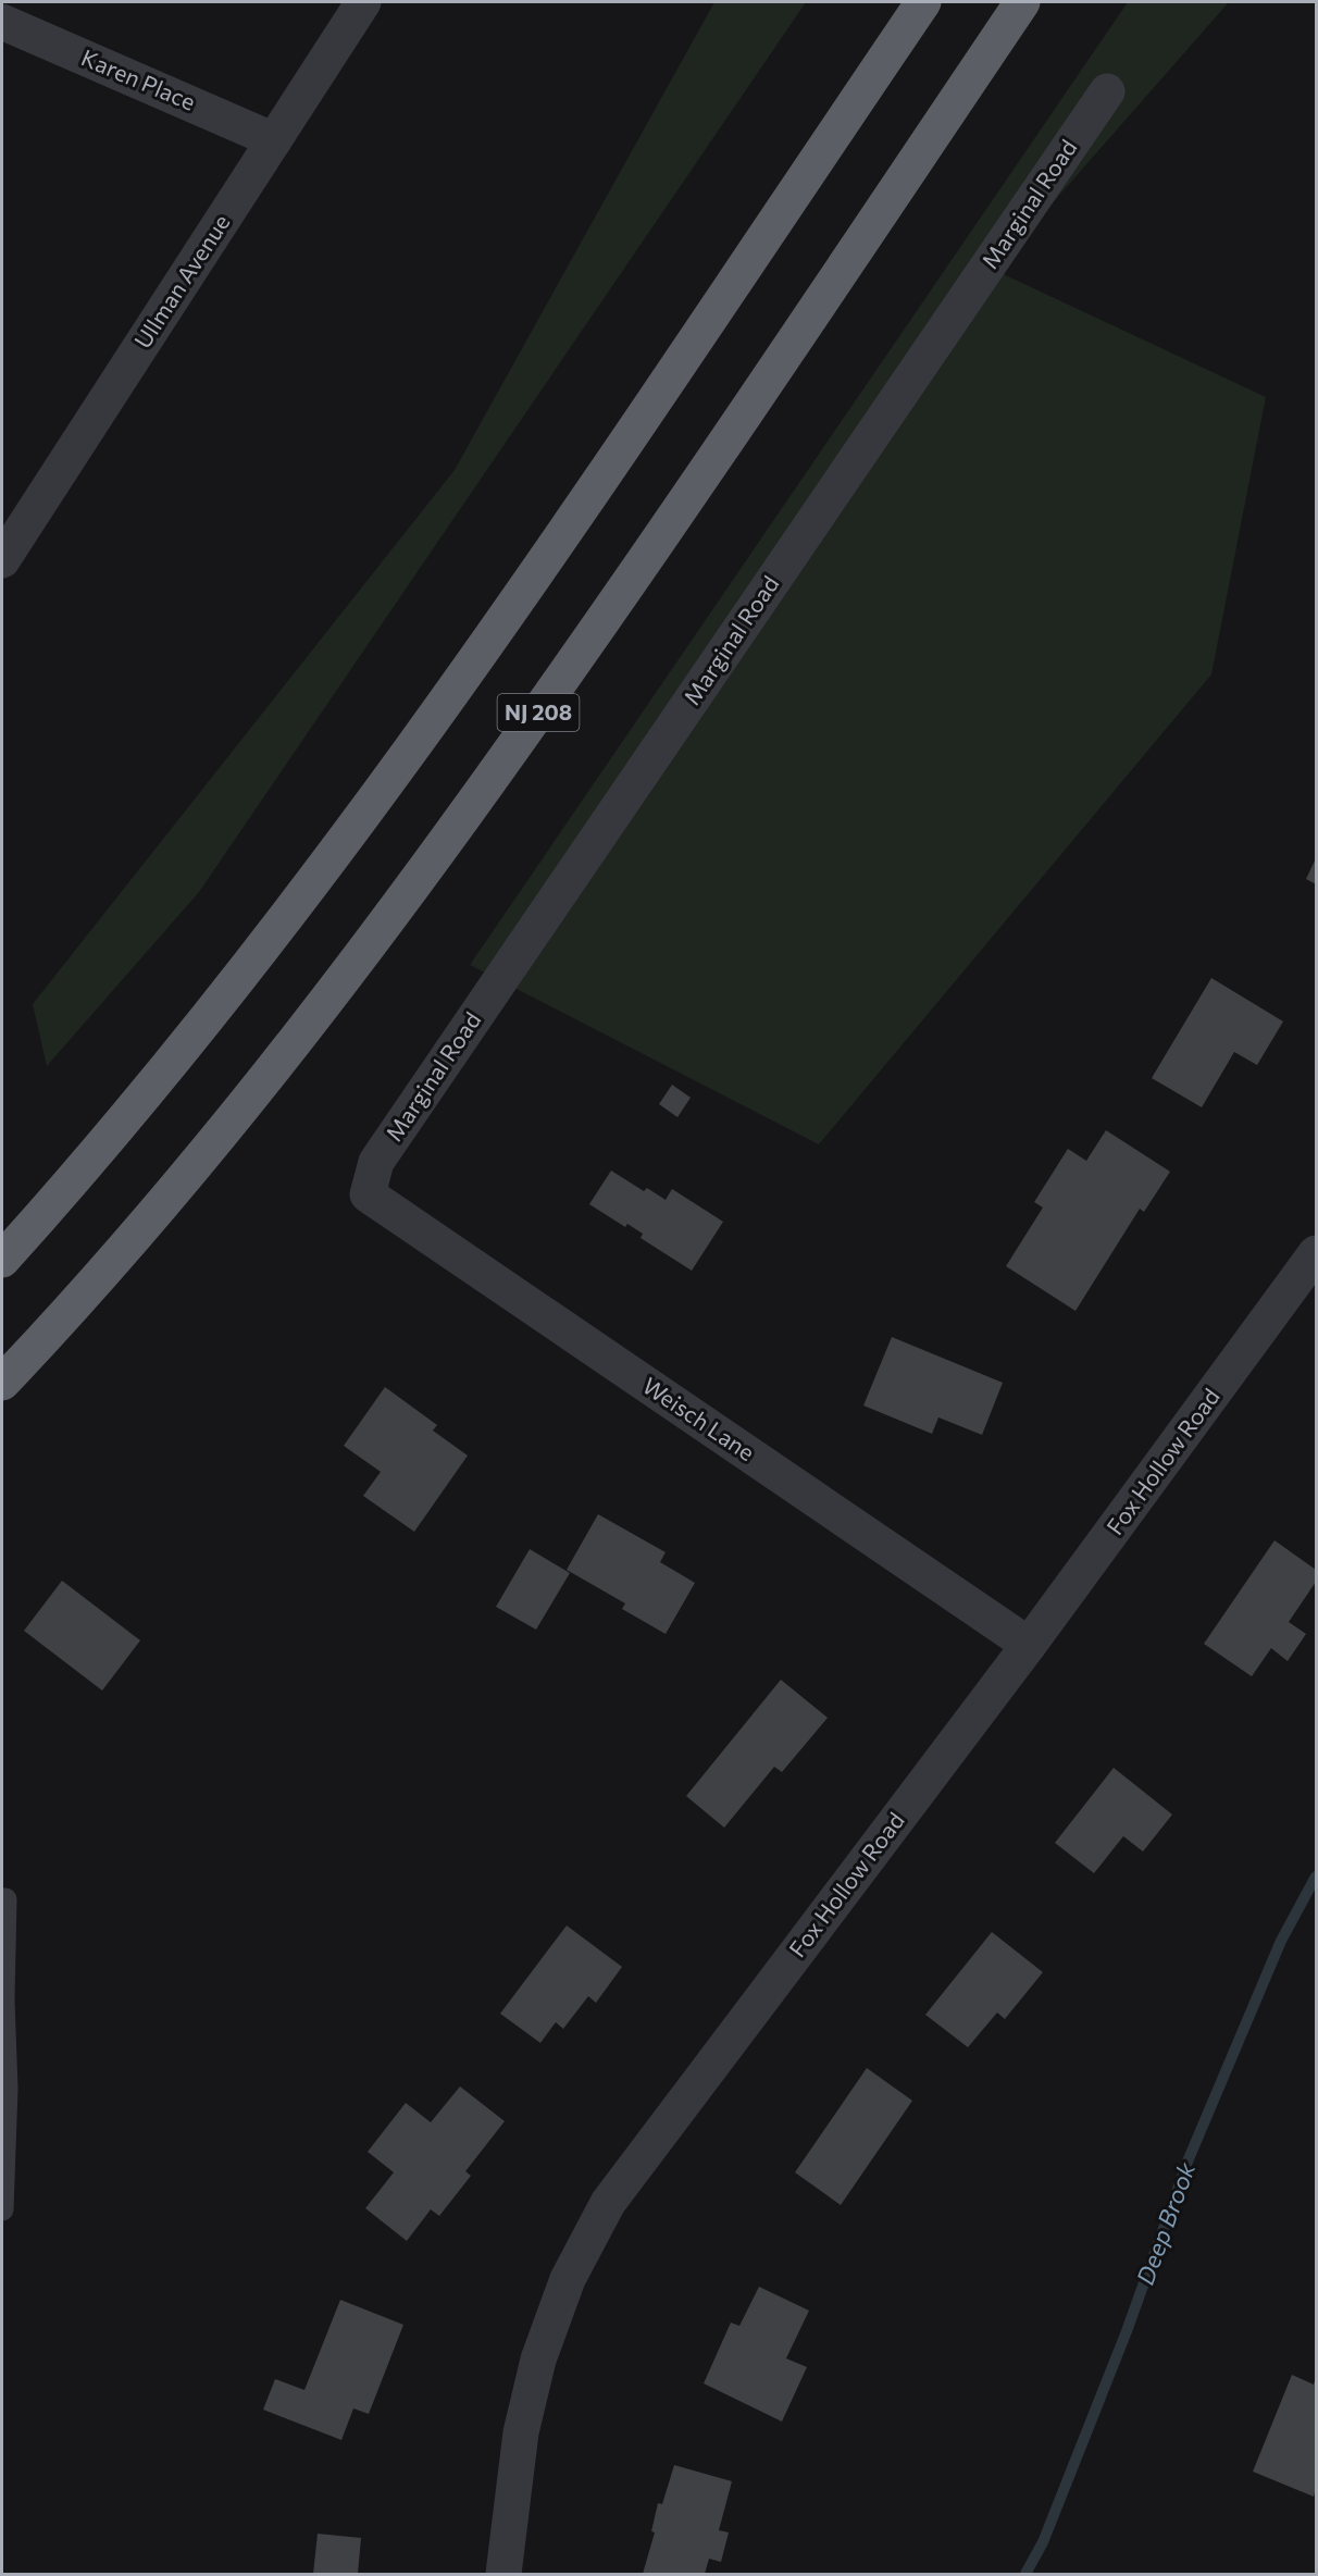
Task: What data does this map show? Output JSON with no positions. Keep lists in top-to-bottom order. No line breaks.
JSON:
{"streets":{"highway":["NJ 208"],"street":["Karen Place","Marginal Road","Ullman Avenue","Weisch Lane","Fox Hollow Road"]},"crossings":[["Karen Place","Ullman Avenue"],["Marginal Road","Weisch Lane"],["Weisch Lane","Fox Hollow Road"]],"water":["Deep Brook"]}
